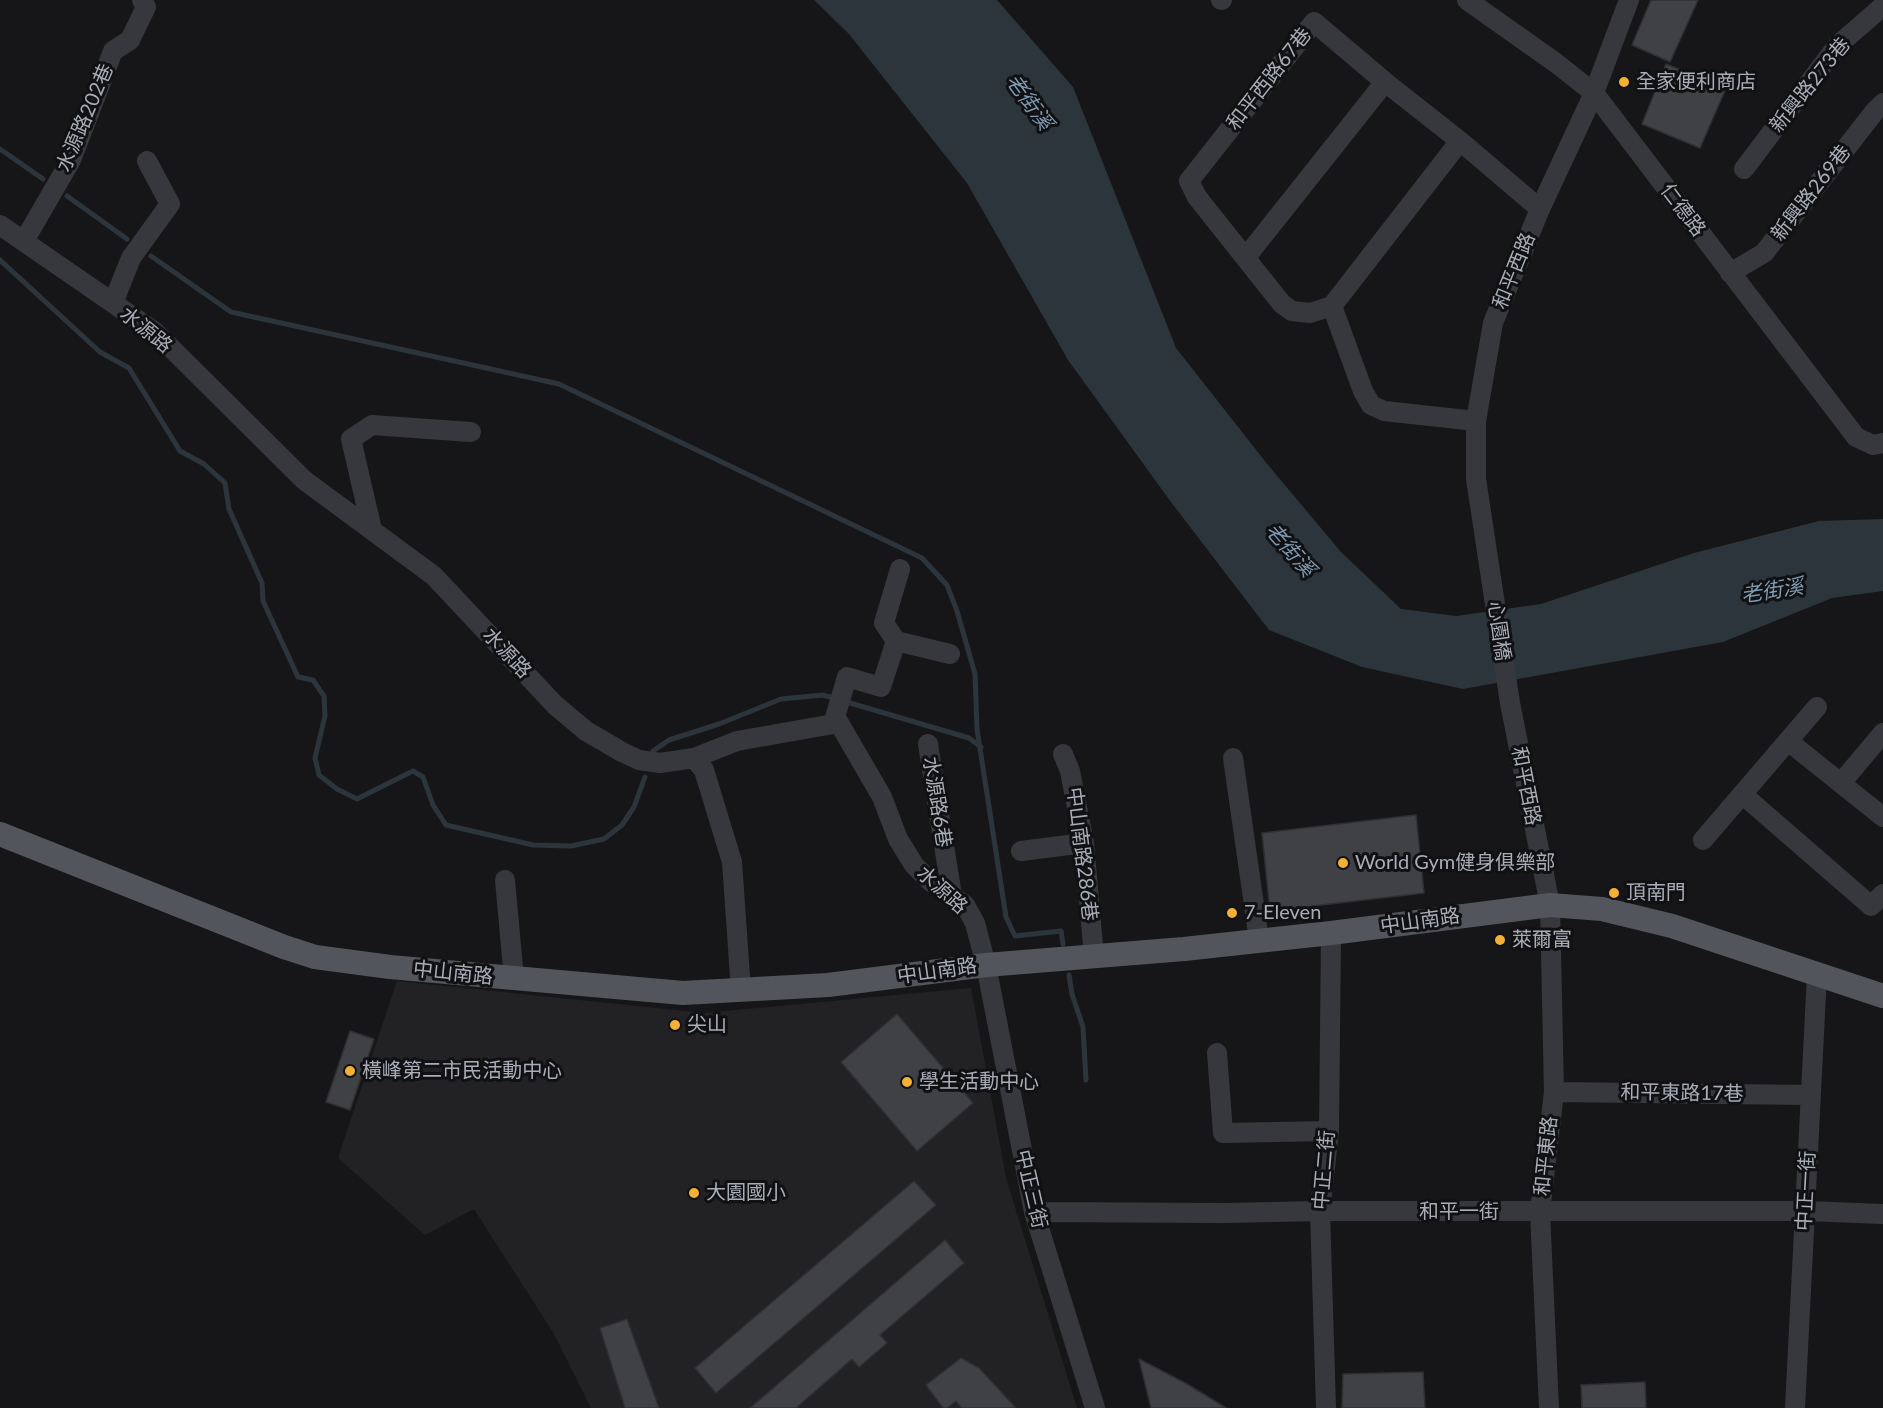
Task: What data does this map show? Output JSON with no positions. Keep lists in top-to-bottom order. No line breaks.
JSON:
{"streets":{"main road":["中山南路"],"street":["和平西路67巷","新興路273巷","水源路202巷","新興路269巷","仁德路","和平西路","水源路","心園橋","水源路6巷","中山南路286巷","和平東路17巷","和平東路","中正二街","中正三街","中正一街","和平一街"]},"crossings":[["和平西路67巷","和平西路"],["水源路202巷","水源路"],["新興路269巷","仁德路"],["仁德路","和平西路"],["和平西路","心園橋"],["和平西路","中山南路"],["和平西路","和平東路"],["水源路","水源路6巷"],["水源路","中山南路"],["水源路","中正三街"],["中山南路286巷","中山南路"],["中山南路","和平東路"],["中山南路","中正二街"],["中山南路","中正三街"],["中山南路","中正一街"],["和平東路17巷","和平東路"],["和平東路17巷","中正一街"],["和平東路","和平一街"],["中正二街","和平一街"],["中正三街","和平一街"],["中正一街","和平一街"]],"water":["老街溪"],"places":["全家便利商店","World Gym健身俱樂部","頂南門","7-Eleven","萊爾富","尖山","橫峰第二市民活動中心","學生活動中心","大園國小"]}
